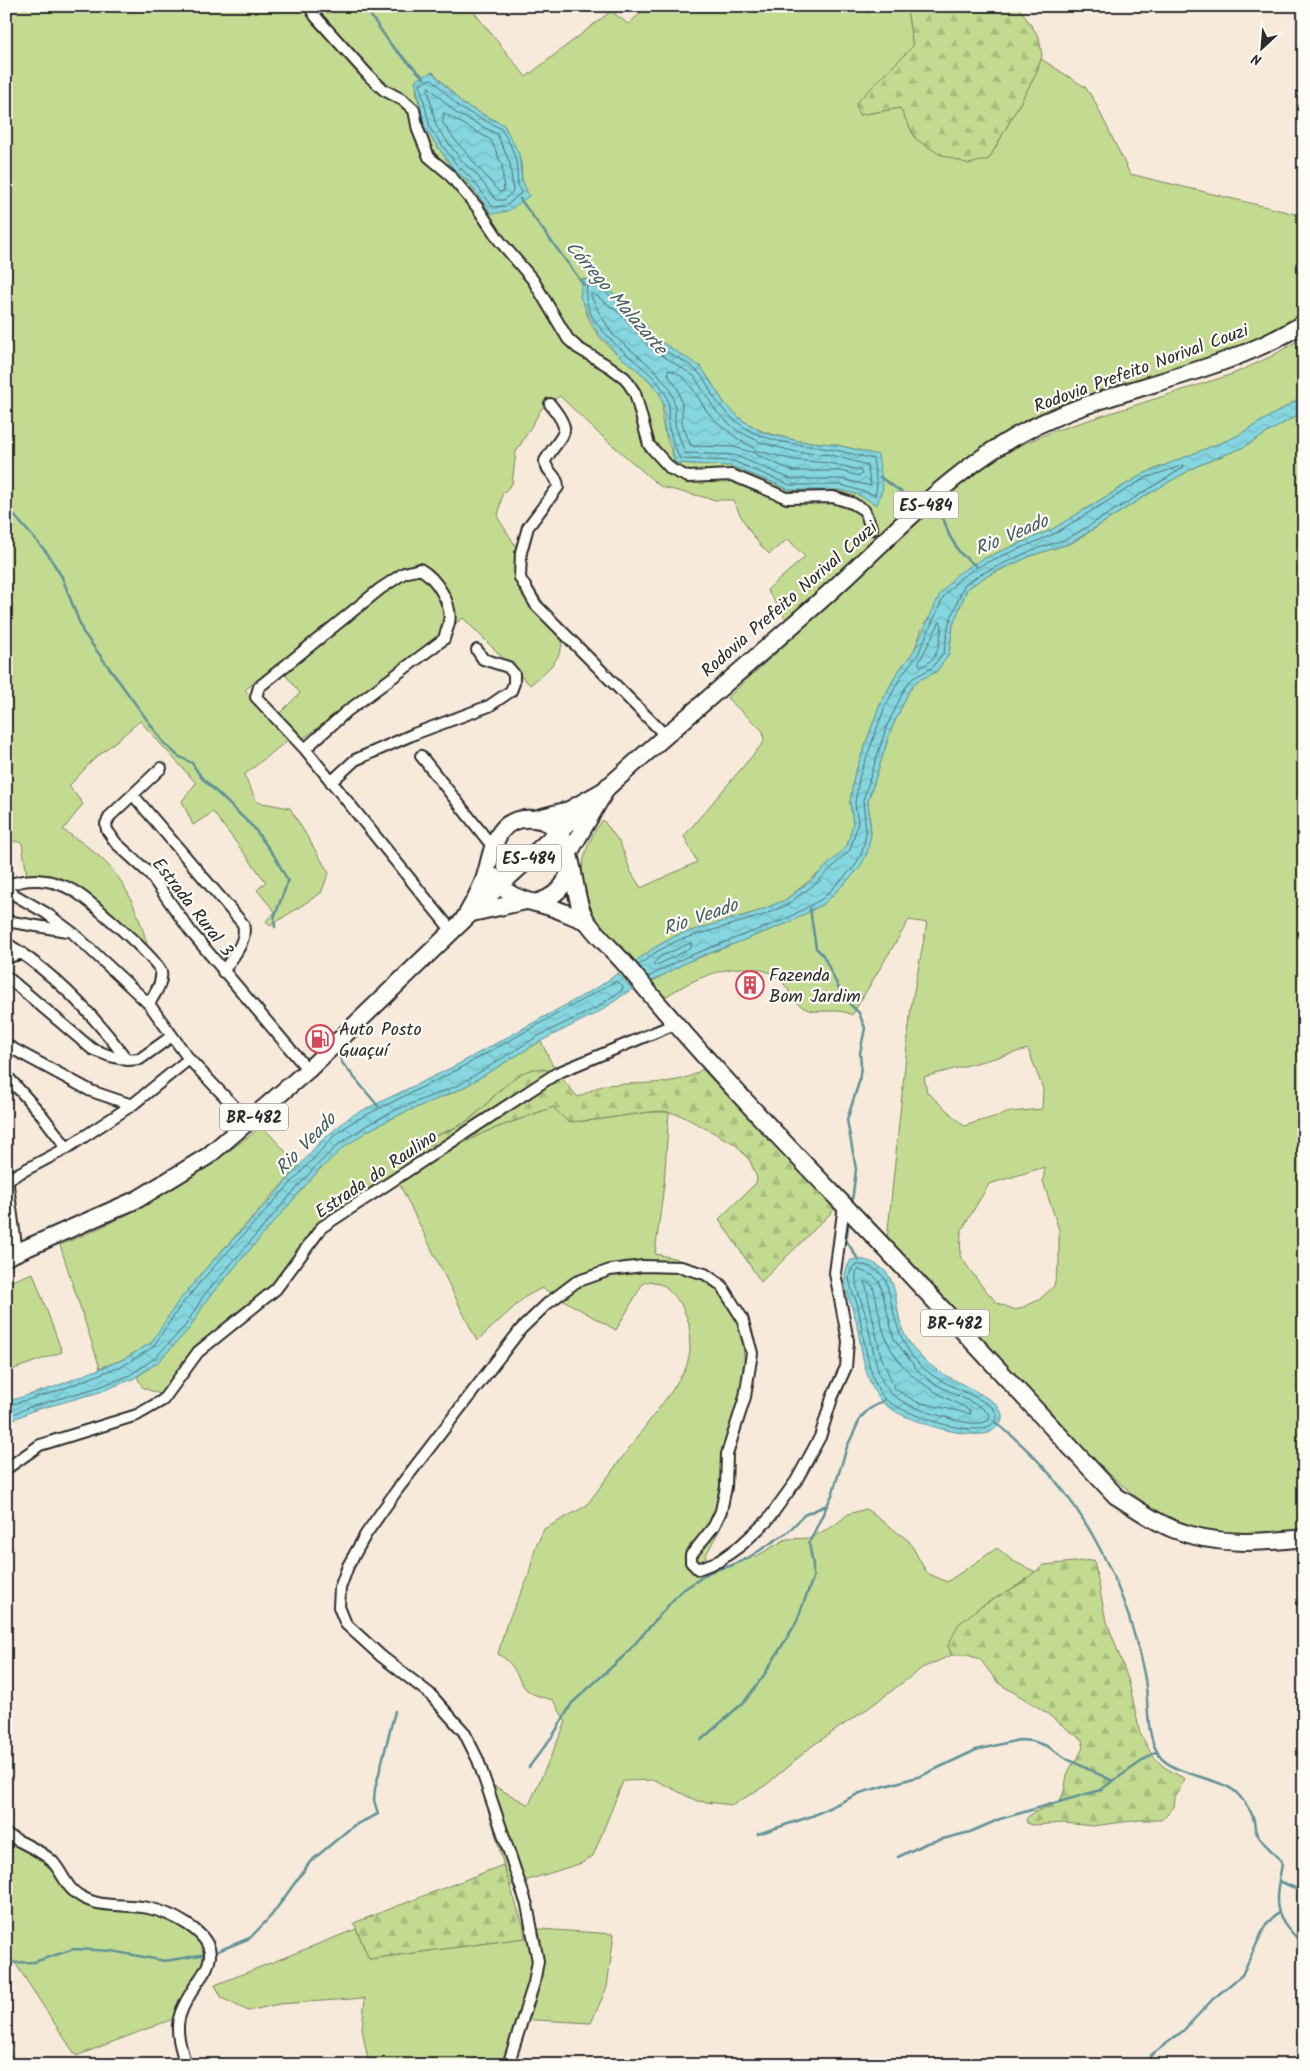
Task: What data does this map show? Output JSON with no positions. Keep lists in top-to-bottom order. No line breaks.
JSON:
{"streets":{"main road":["Rodovia Prefeito Norival Couzi","ES-484","BR-482"],"street":["Estrada Rural 3","Estrada do Raulino"]},"crossings":[["Rodovia Prefeito Norival Couzi","ES-484"],["ES-484","BR-482"],["Estrada Rural 3","BR-482"],["BR-482","Estrada do Raulino"]],"water":["Córrego Malazarte","Rio Veado"],"places":{"building":["Fazenda Bom Jardim"],"fuel station":["Auto Posto Guaçuí"]},"north":"bottom left"}
